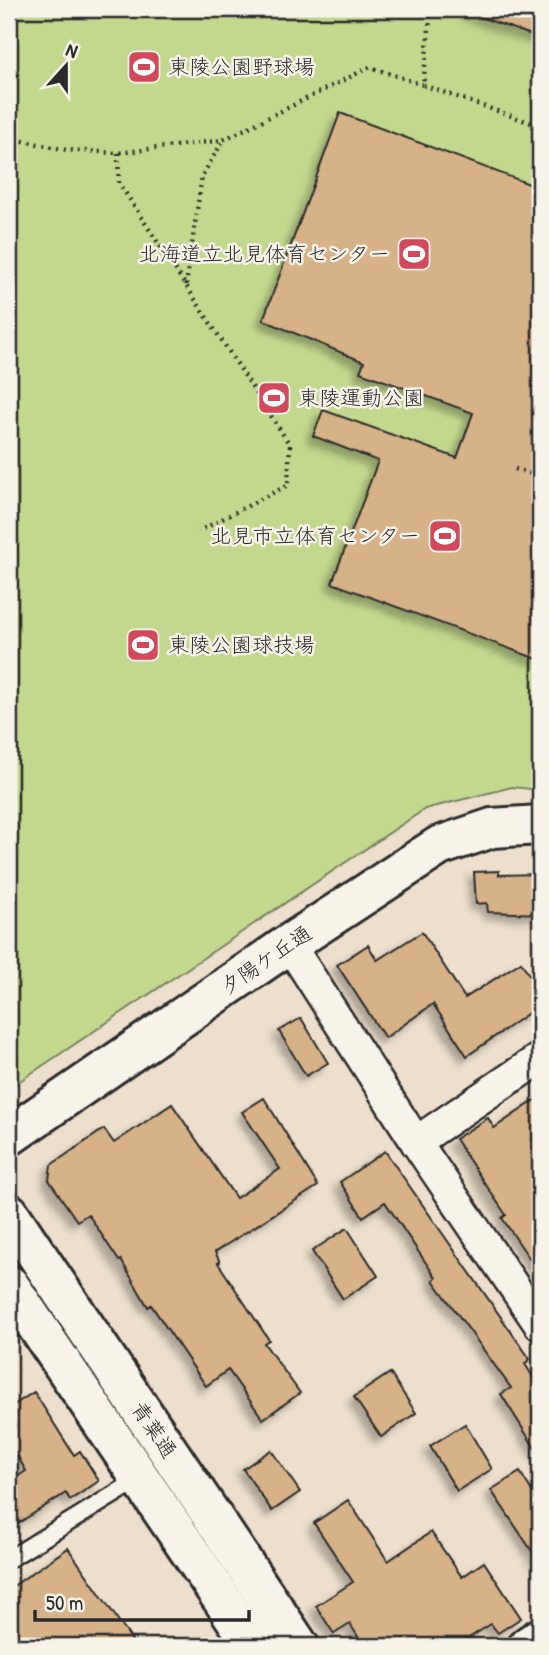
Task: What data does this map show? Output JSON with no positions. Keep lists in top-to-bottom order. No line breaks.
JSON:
{"streets":{"street":["夕陽ケ丘通","青葉通"]},"places":{"sports":["東陵公園野球場","北海道立北見体育センター","東陵運動公園","北見市立体育センター","東陵公園球技場"]},"scale_bar":"50 m","north":"top"}
